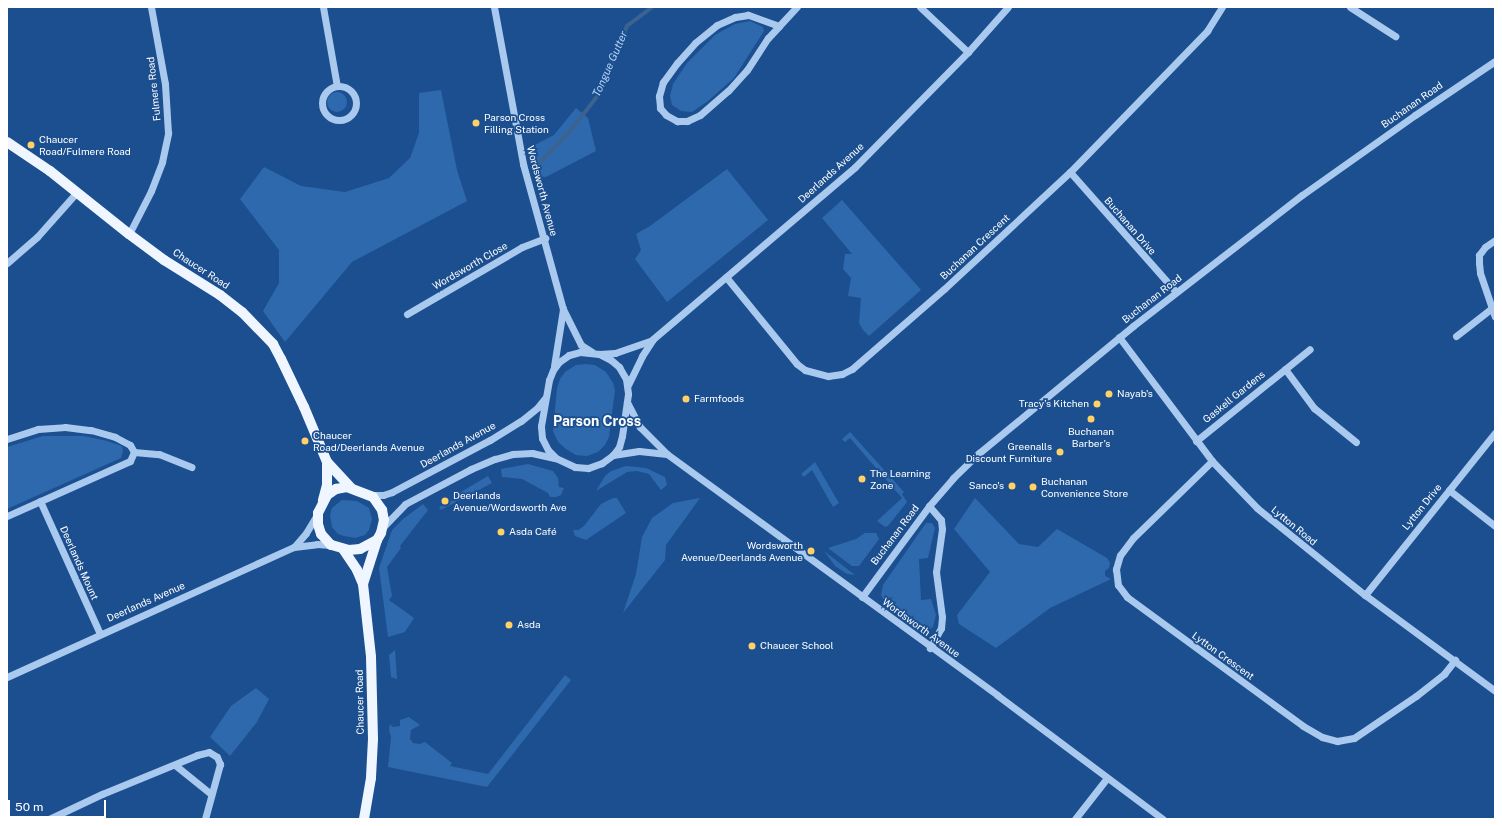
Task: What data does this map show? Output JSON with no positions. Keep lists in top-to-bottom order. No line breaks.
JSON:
{"streets":{"main road":["Chaucer Road"],"street":["Fulmere Road","Buchanan Road","Deerlands Avenue","Wordsworth Avenue","Buchanan Drive","Buchanan Crescent","Wordsworth Close","Gaskell Gardens","Lytton Drive","Lytton Road","Deerlands Mount","Lytton Crescent"]},"crossings":[["Fulmere Road","Chaucer Road"],["Buchanan Road","Wordsworth Avenue"],["Buchanan Road","Buchanan Drive"],["Buchanan Road","Lytton Road"],["Deerlands Avenue","Wordsworth Avenue"],["Deerlands Avenue","Buchanan Crescent"],["Deerlands Avenue","Chaucer Road"],["Deerlands Avenue","Deerlands Mount"],["Wordsworth Avenue","Wordsworth Close"],["Buchanan Drive","Buchanan Crescent"],["Gaskell Gardens","Lytton Road"],["Lytton Drive","Lytton Road"],["Lytton Road","Lytton Crescent"]],"districts":["Parson Cross"],"water":["Tongue Gutter"],"places":["Parson Cross Filling Station","Chaucer Road/Fulmere Road","Nayab's","Farmfoods","Tracy’s Kitchen","Buchanan Barber's","Chaucer Road/Deerlands Avenue","Greenalls Discount Furniture","The Learning Zone","Sanco's","Buchanan Convenience Store","Deerlands Avenue/Wordsworth Ave","Asda Café","Wordsworth Avenue/Deerlands Avenue","Asda","Chaucer School"],"scale_bar":"50 m"}
